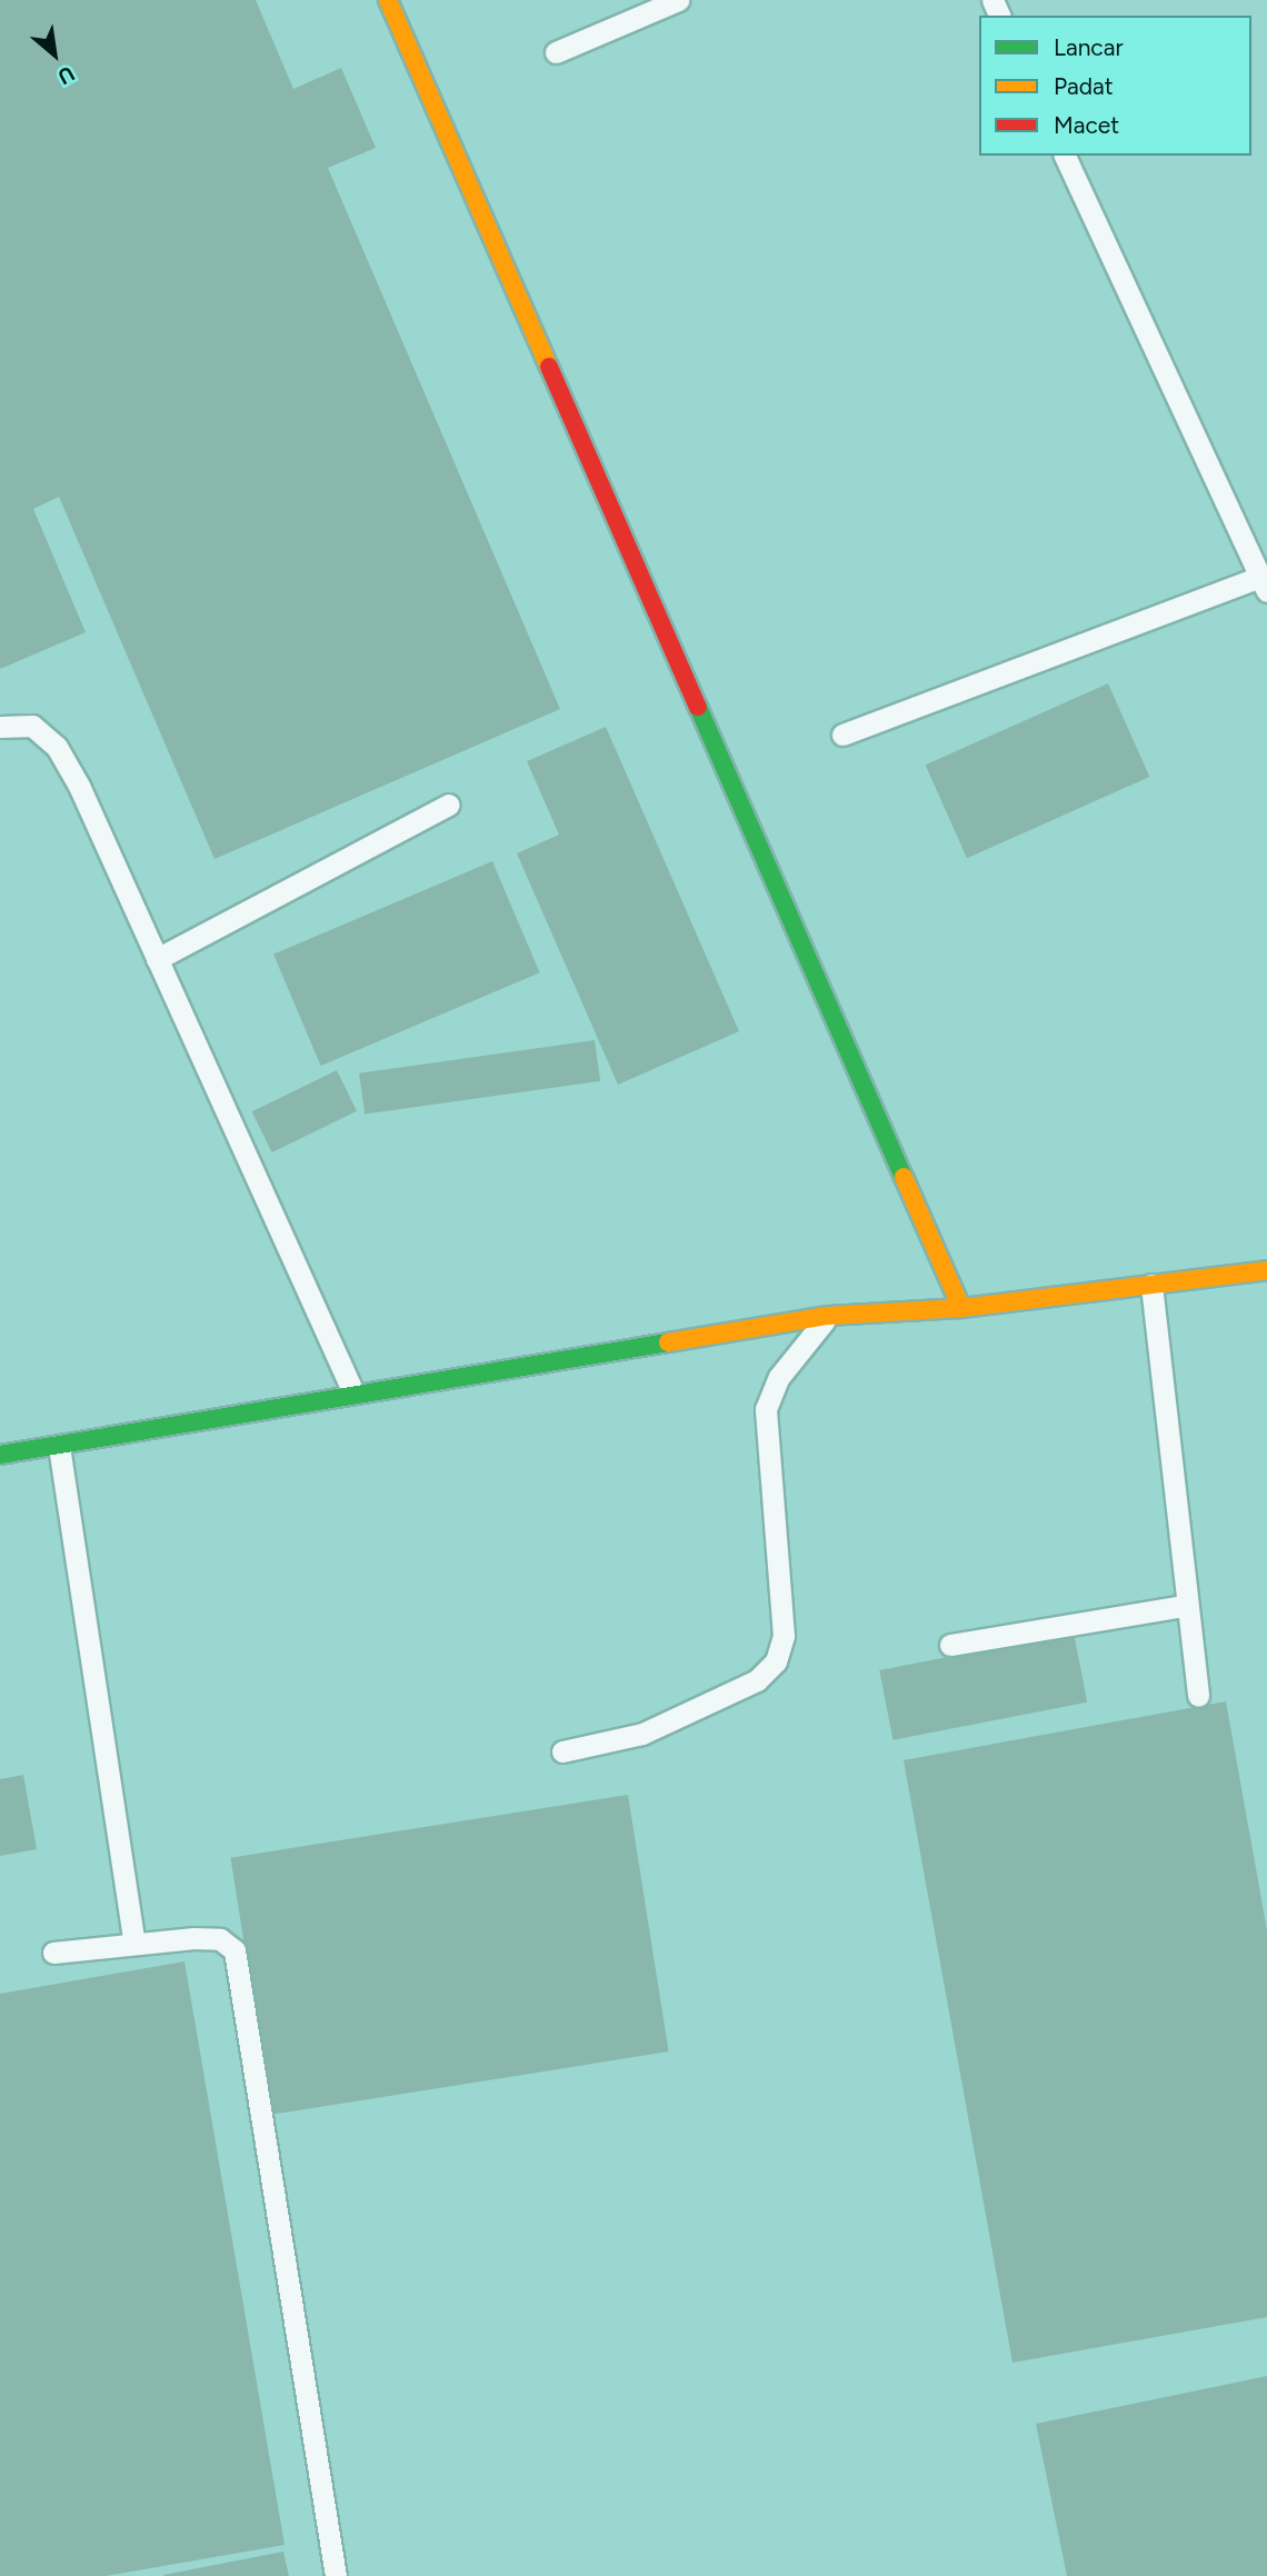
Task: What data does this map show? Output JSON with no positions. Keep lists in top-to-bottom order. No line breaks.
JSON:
{"legend":["Lancar","Padat","Macet"],"north":"bottom right"}
